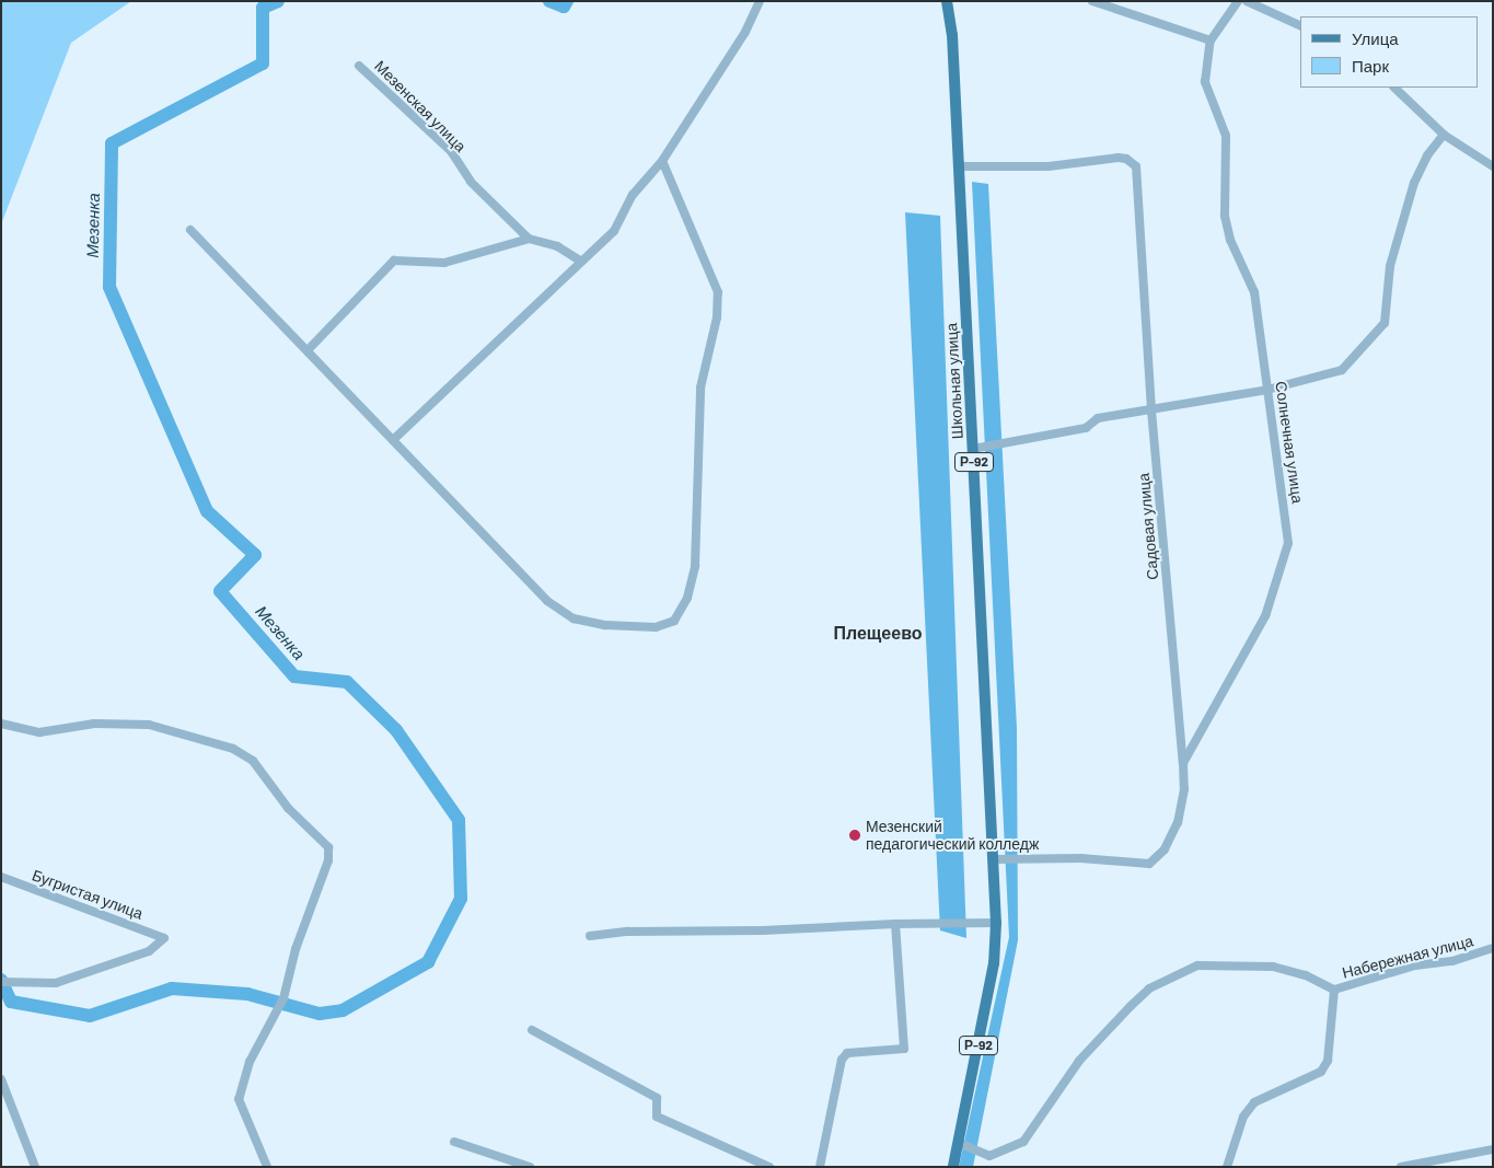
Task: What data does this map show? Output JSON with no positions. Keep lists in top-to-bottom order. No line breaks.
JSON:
{"streets":{"main road":["Школьная улица","Р-92"],"street":["Мезенская улица","Солнечная улица","Садовая улица","Бугристая улица","Набережная улица"]},"crossings":[["Школьная улица","Р-92"],["Школьная улица","Садовая улица"],["Солнечная улица","Садовая улица"],["Р-92","Набережная улица"]],"districts":["Плещеево"],"water":["Мезенка"],"places":["Мезенский педагогический колледж"],"legend":["Улица","Парк"]}
